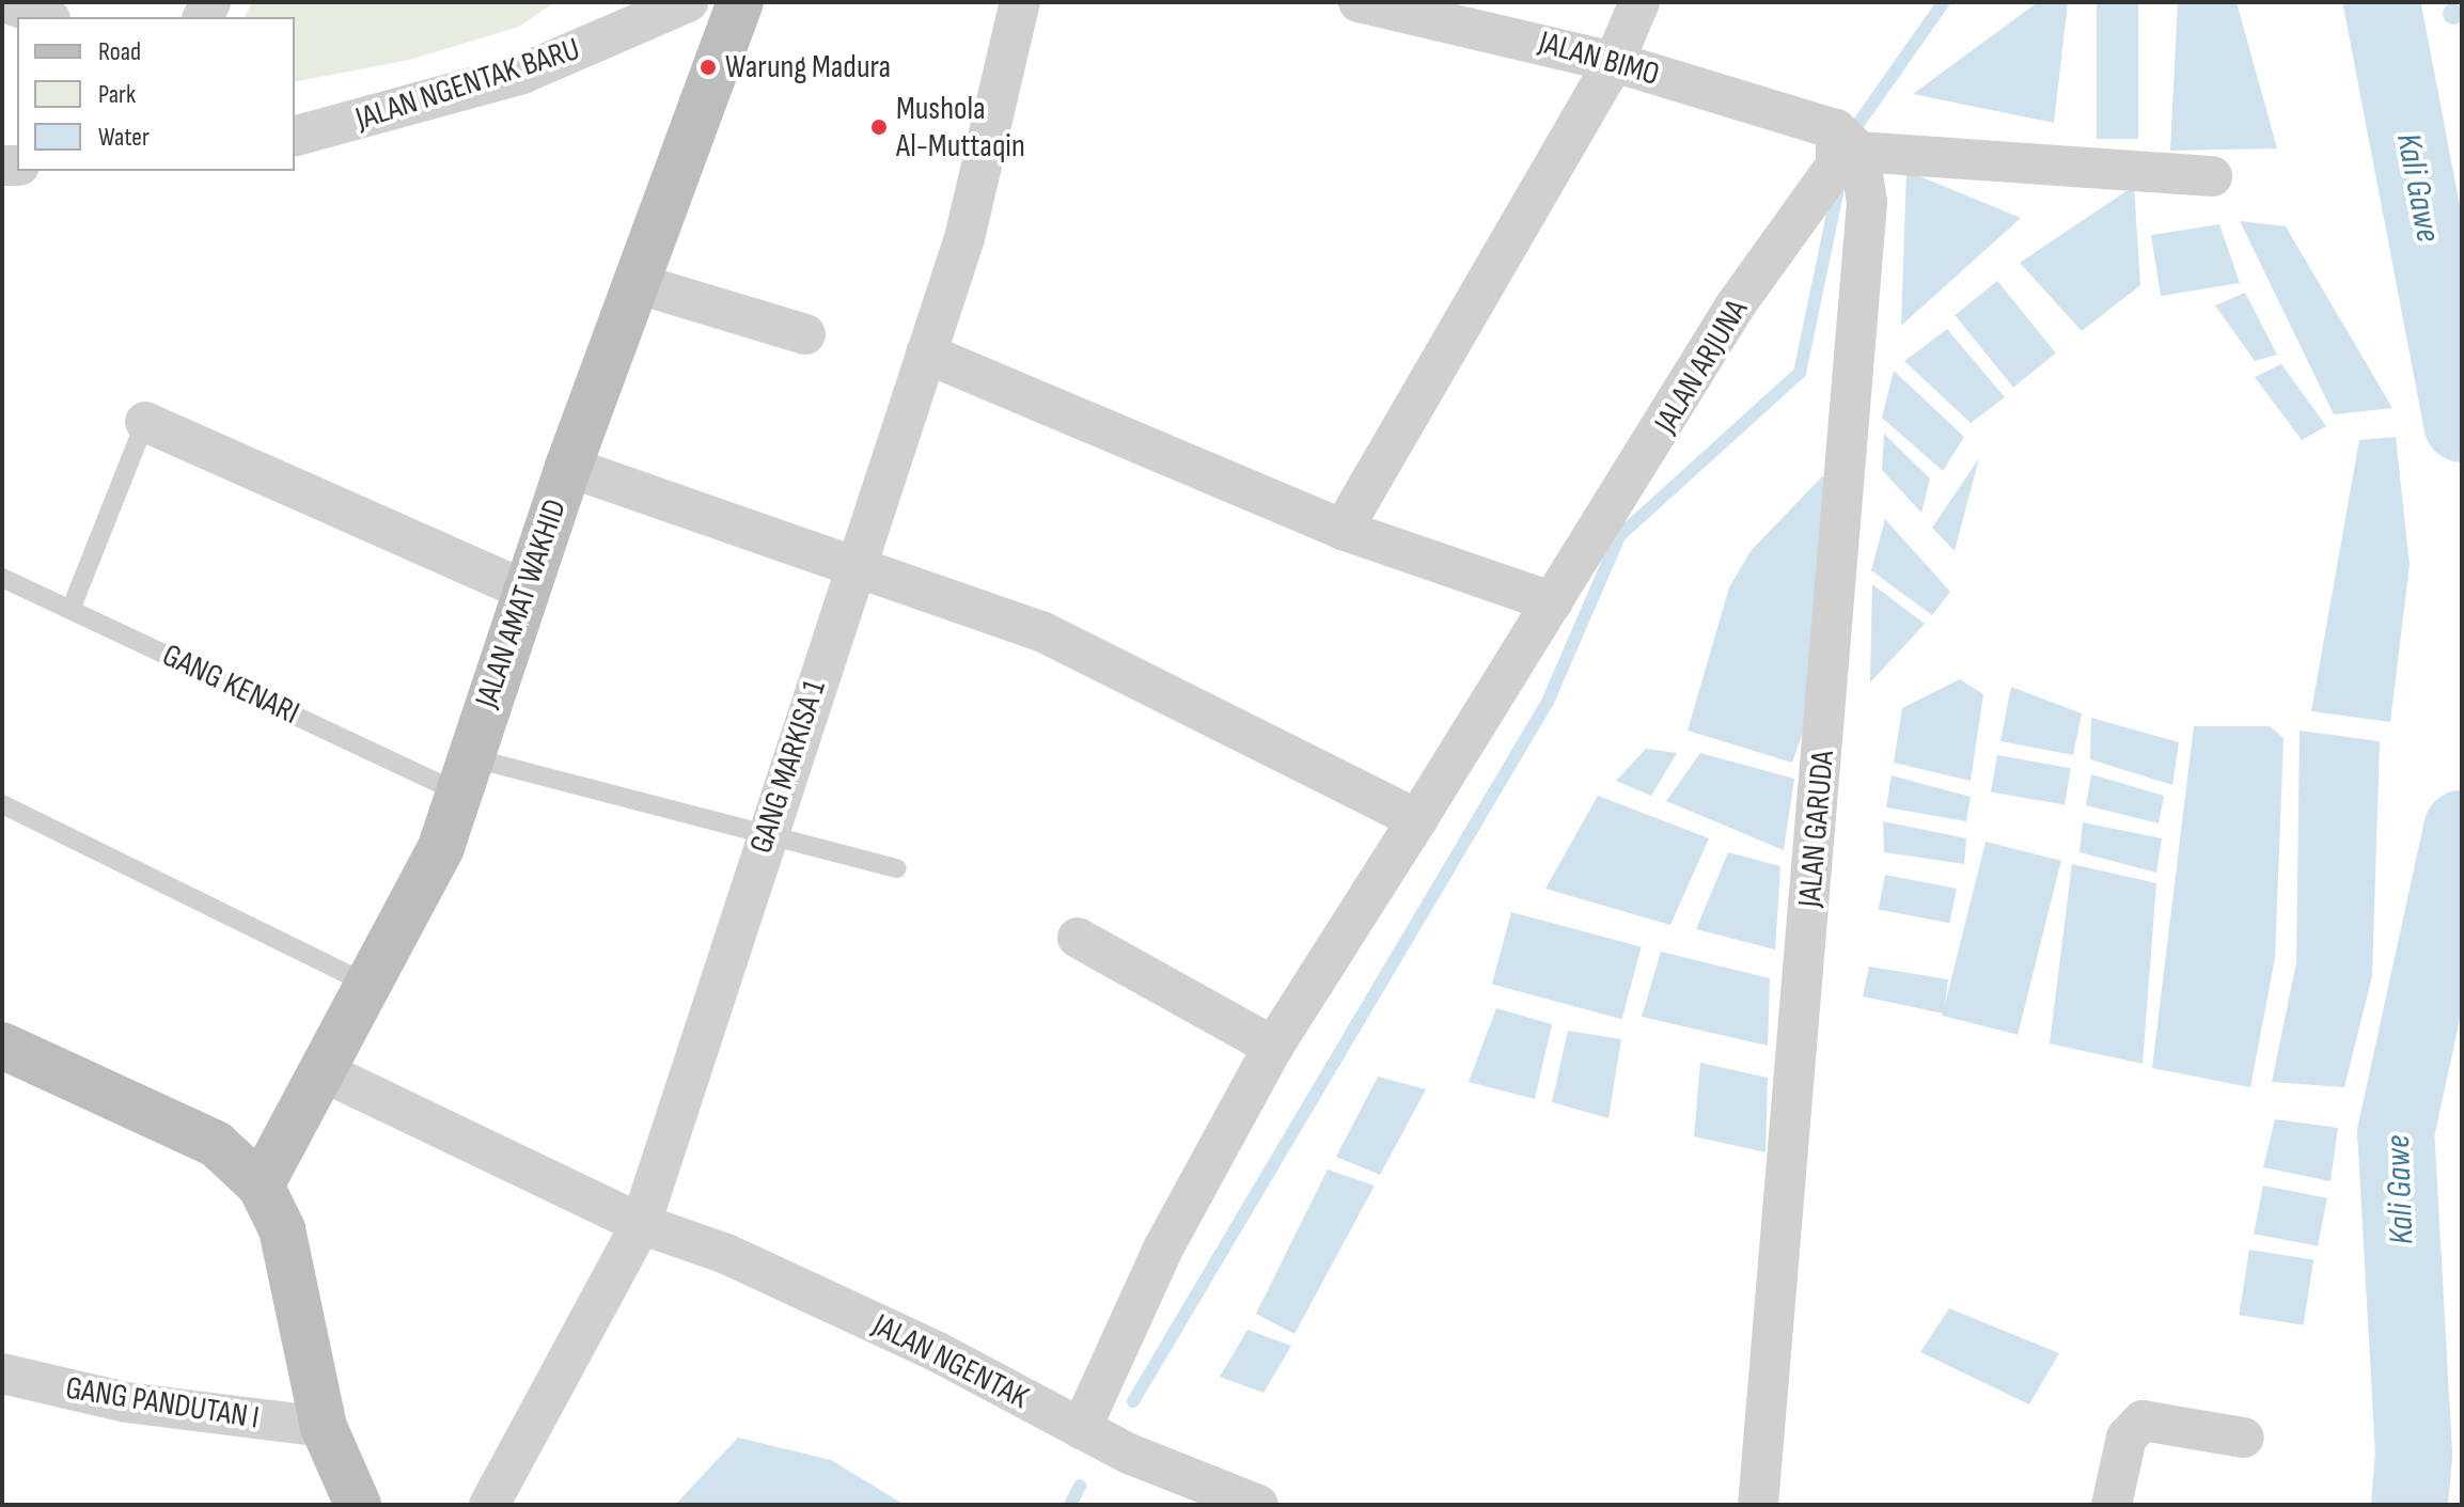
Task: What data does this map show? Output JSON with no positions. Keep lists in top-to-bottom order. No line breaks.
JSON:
{"streets":{"street":["JALAN BIMO","JALAN NGENTAK BARU","JALAN ARJUNA","JALAN AMAT WAKHID","GANG MARKISA 1","JALAN GARUDA","JALAN NGENTAK","GANG PANDUTAN I"],"lane":["GANG KENARI"]},"crossings":[["JALAN BIMO","JALAN ARJUNA"],["JALAN BIMO","JALAN GARUDA"],["JALAN ARJUNA","JALAN GARUDA"],["JALAN ARJUNA","JALAN NGENTAK"],["JALAN AMAT WAKHID","GANG KENARI"],["JALAN AMAT WAKHID","JALAN NGENTAK"],["GANG KENARI","GANG MARKISA 1"],["GANG MARKISA 1","JALAN NGENTAK"]],"water":["Kali Gawe"],"places":["Warung Madura","Mushola Al-Muttaqin"],"legend":["Road","Park","Water"]}
